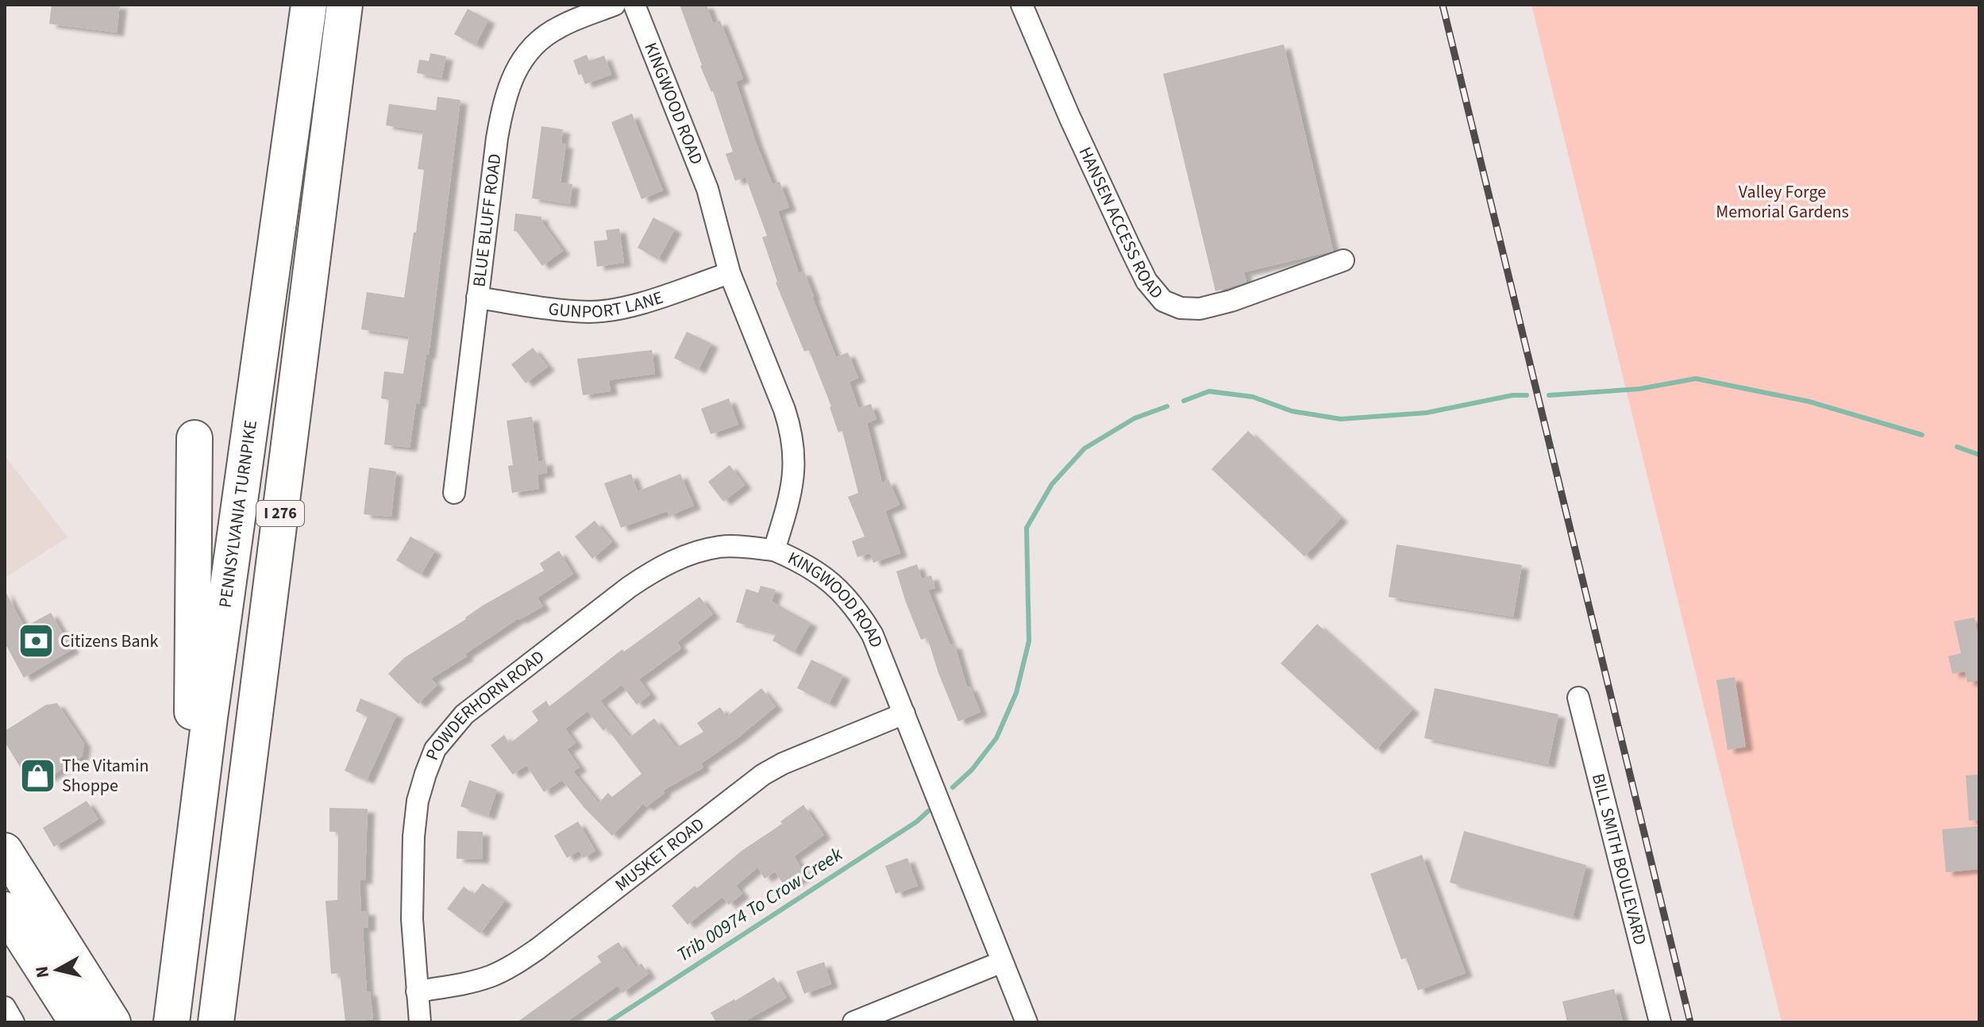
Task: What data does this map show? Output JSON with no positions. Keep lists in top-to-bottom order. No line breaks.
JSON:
{"streets":{"highway":["PENNSYLVANIA TURNPIKE","I 276"],"street":["KINGWOOD ROAD","BLUE BLUFF ROAD","HANSEN ACCESS ROAD","GUNPORT LANE","POWDERHORN ROAD","MUSKET ROAD","BILL SMITH BOULEVARD"]},"crossings":[["KINGWOOD ROAD","GUNPORT LANE"],["KINGWOOD ROAD","POWDERHORN ROAD"],["KINGWOOD ROAD","MUSKET ROAD"],["BLUE BLUFF ROAD","GUNPORT LANE"],["POWDERHORN ROAD","MUSKET ROAD"]],"water":["Trib 00974 To Crow Creek"],"parks":["Valley Forge Memorial Gardens"],"places":{"bank":["Citizens Bank"],"shop":["The Vitamin Shoppe"]},"north":"left"}
